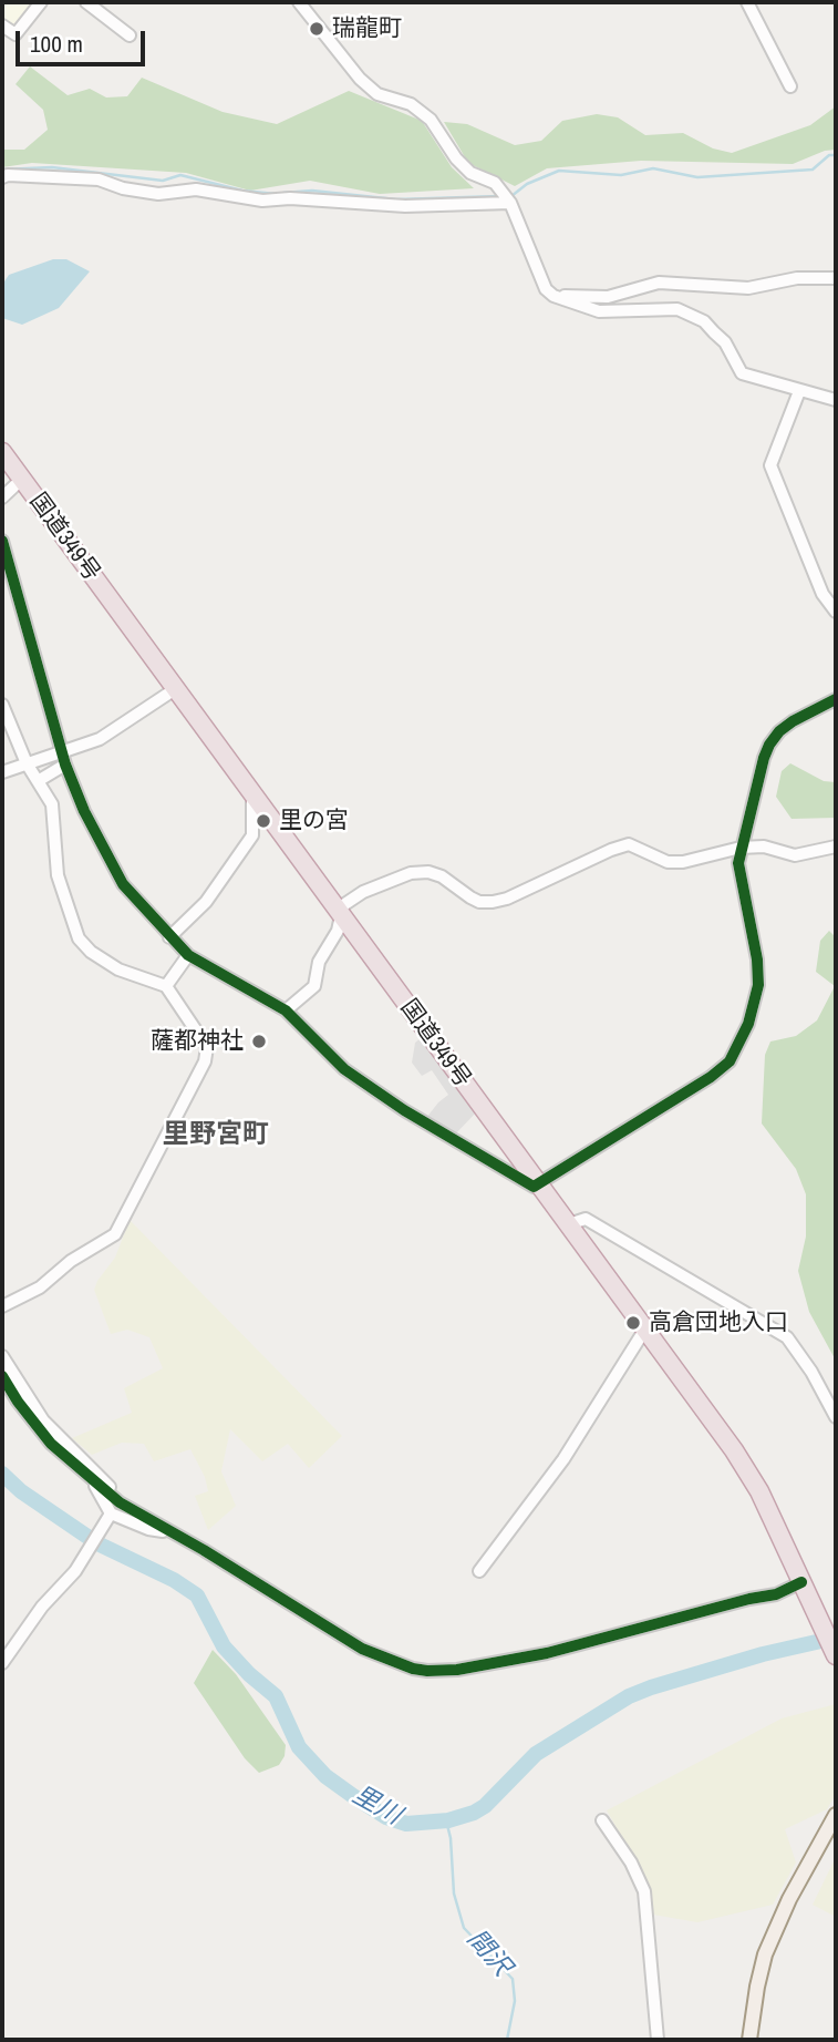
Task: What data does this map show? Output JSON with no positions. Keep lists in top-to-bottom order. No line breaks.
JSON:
{"streets":{"highway":["国道349号"]},"districts":["里野宮町"],"water":["里川","間沢"],"places":["瑞龍町","里の宮","薩都神社","高倉団地入口"],"scale_bar":"100 m"}
